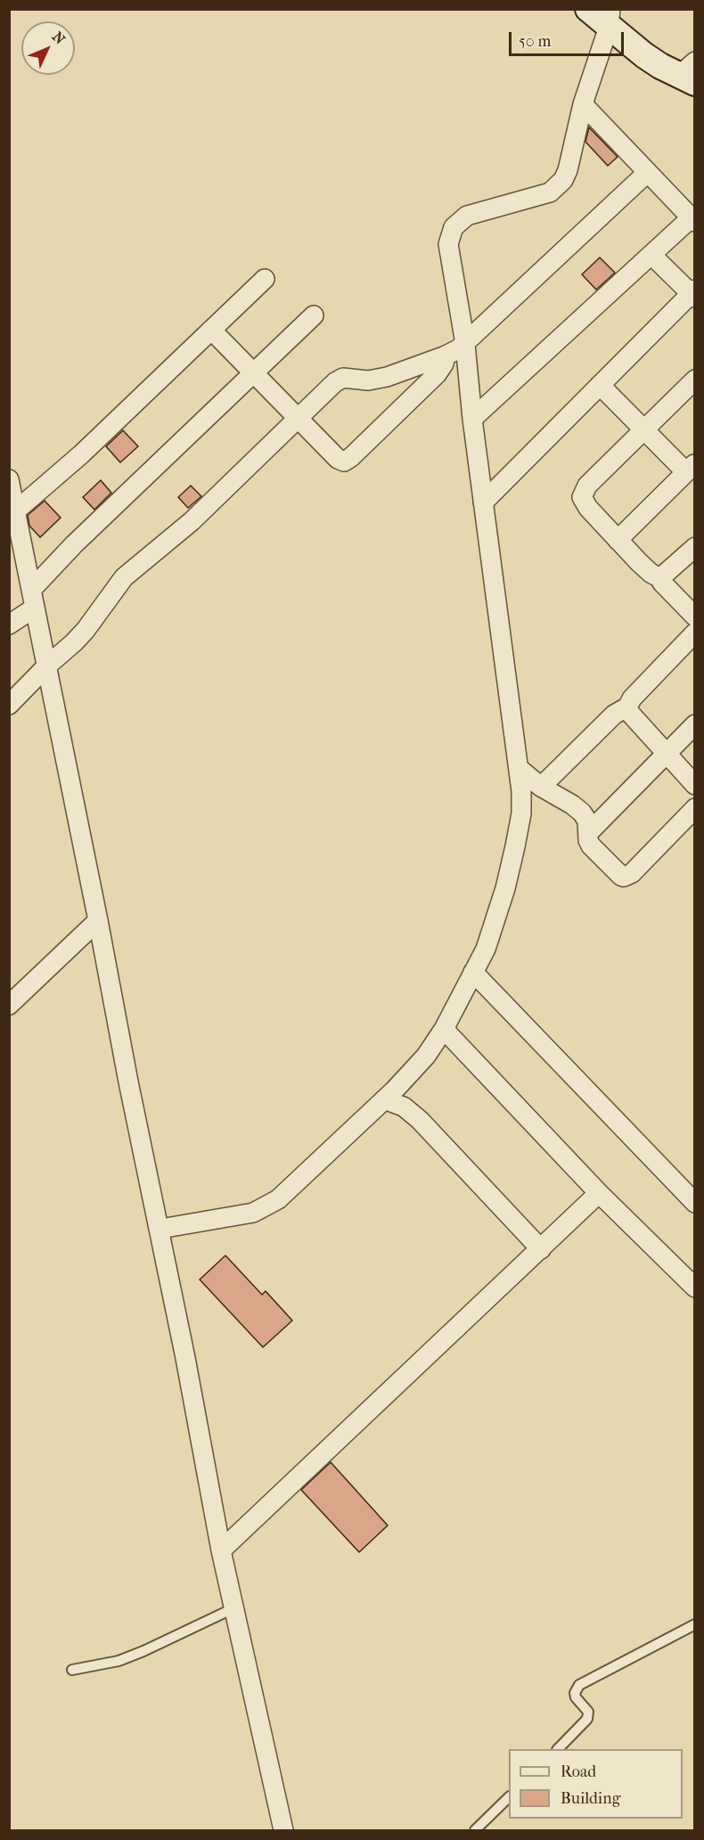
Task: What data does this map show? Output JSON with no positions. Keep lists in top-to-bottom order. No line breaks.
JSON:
{"legend":["Road","Building"],"scale_bar":"50 m","north":"top right"}
